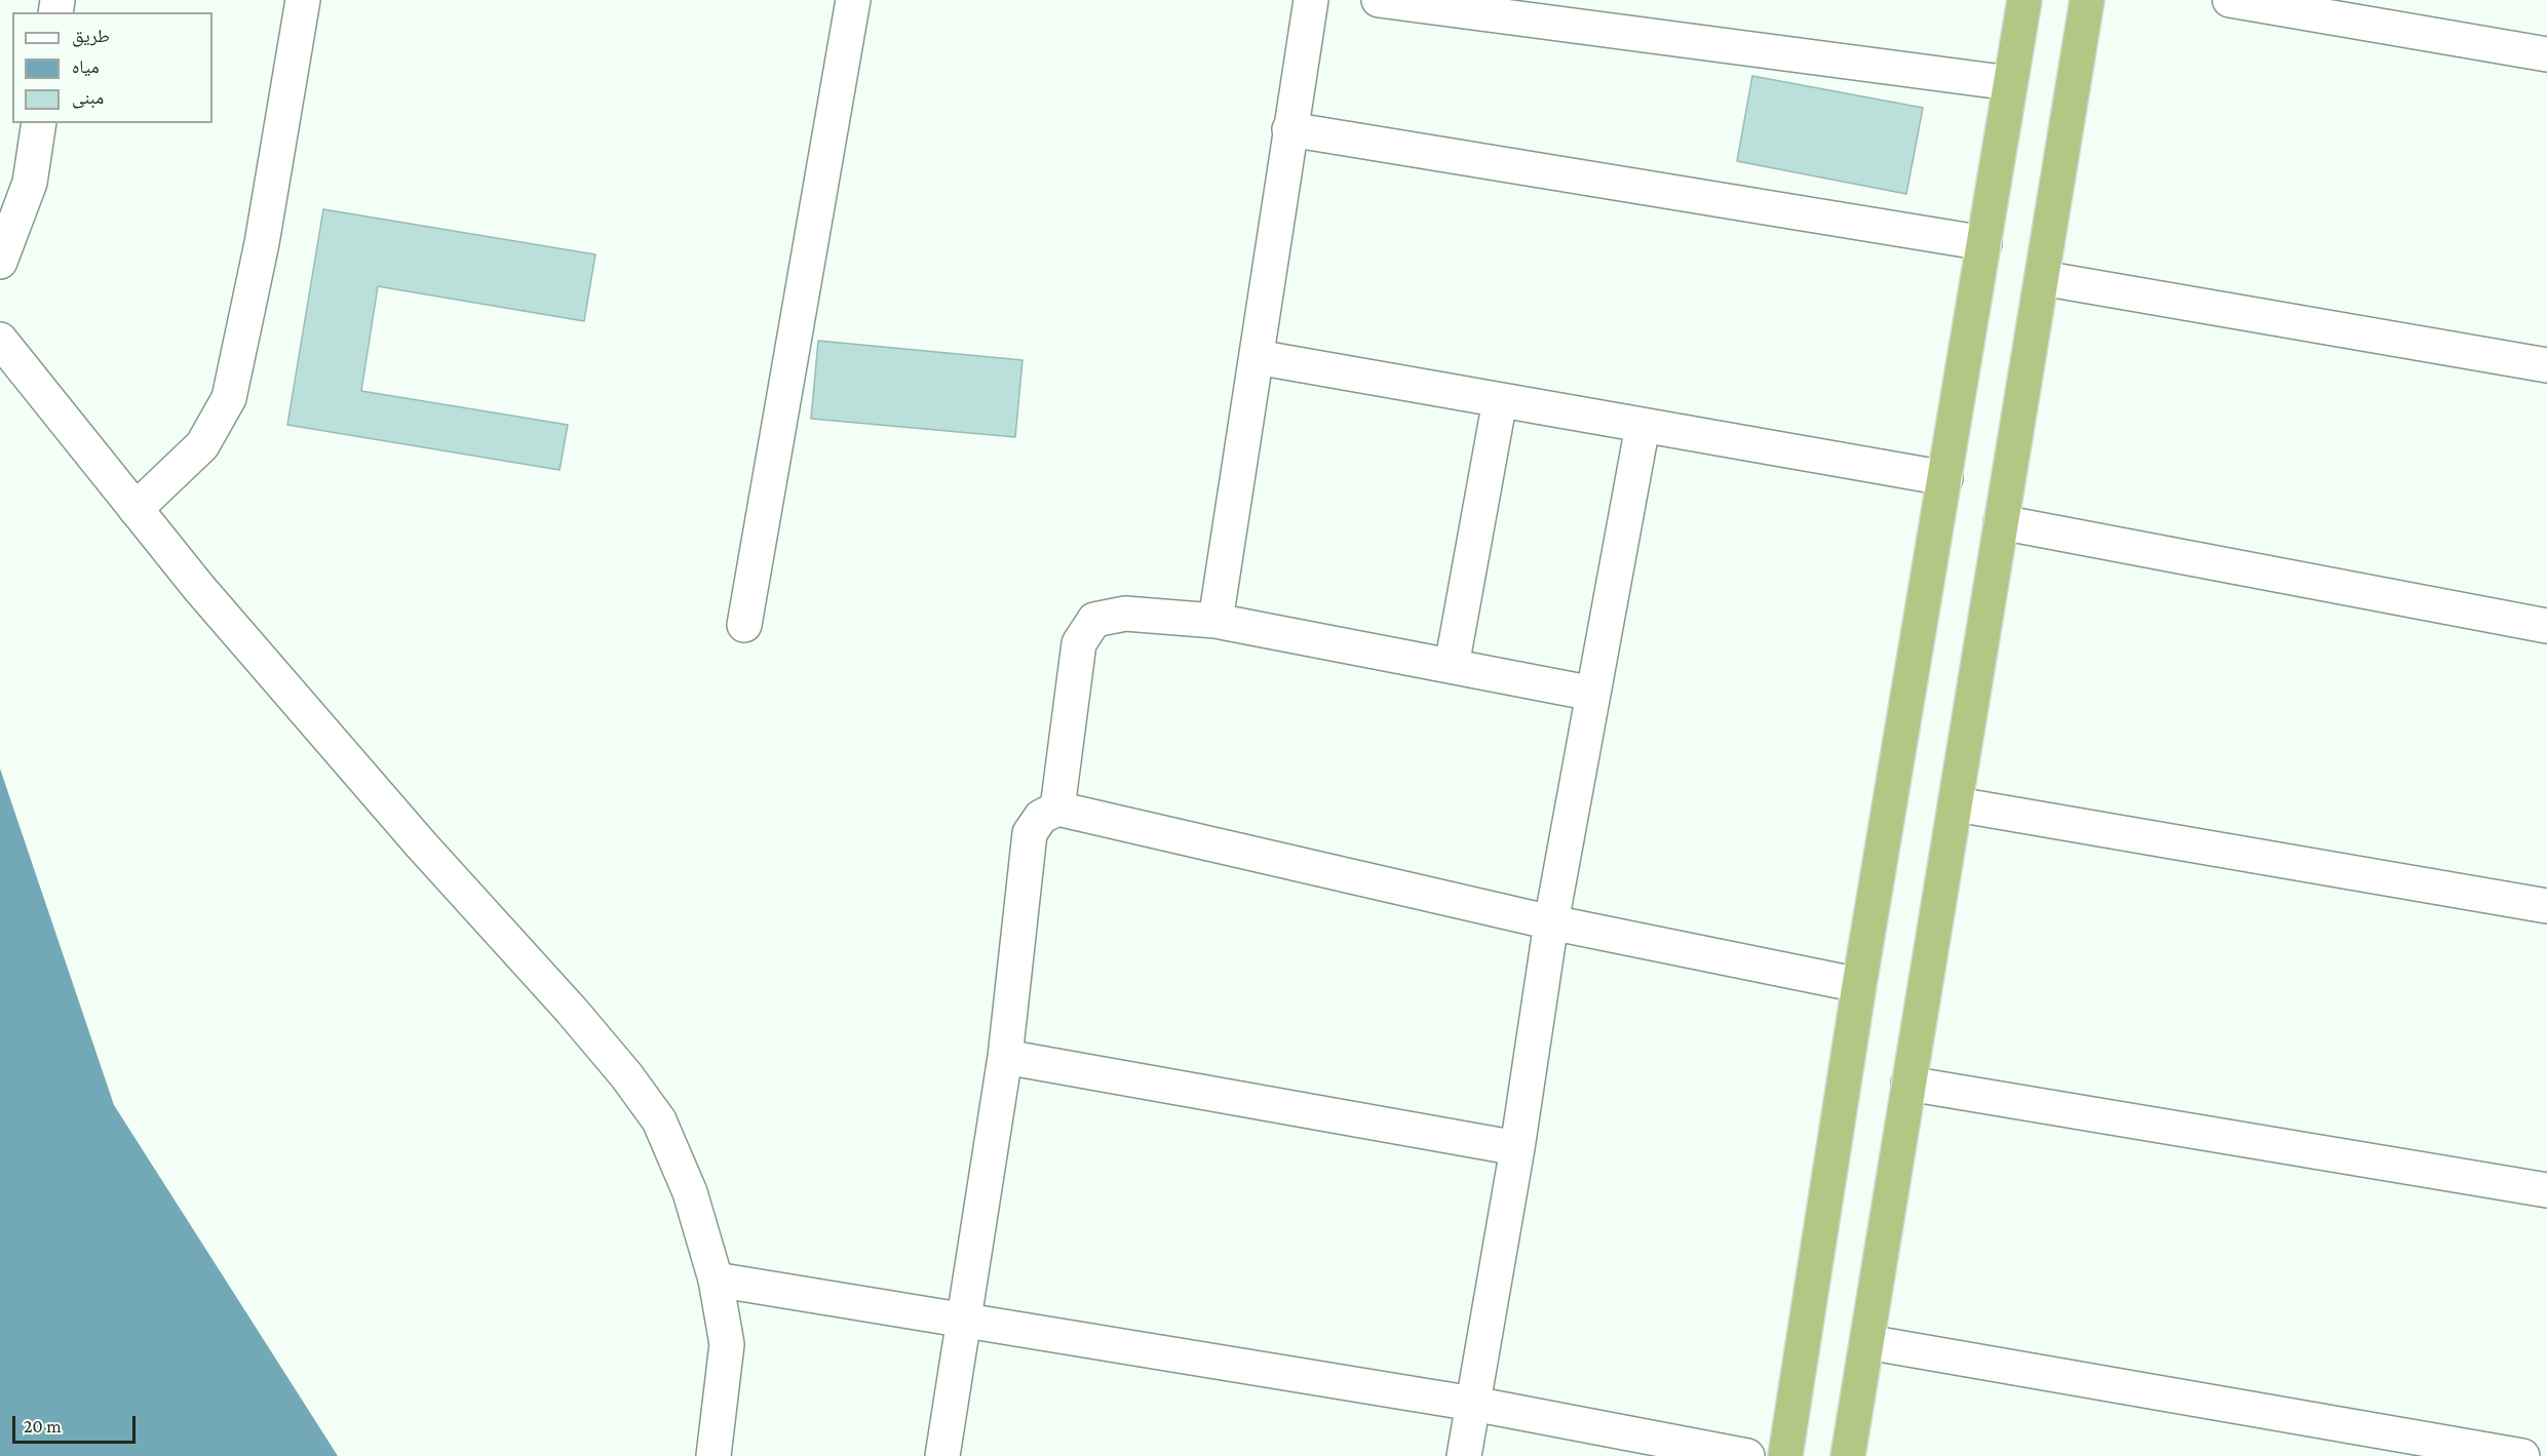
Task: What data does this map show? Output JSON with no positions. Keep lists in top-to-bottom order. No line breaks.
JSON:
{"legend":["طريق","مياه","مبنى"],"scale_bar":"20 m"}
